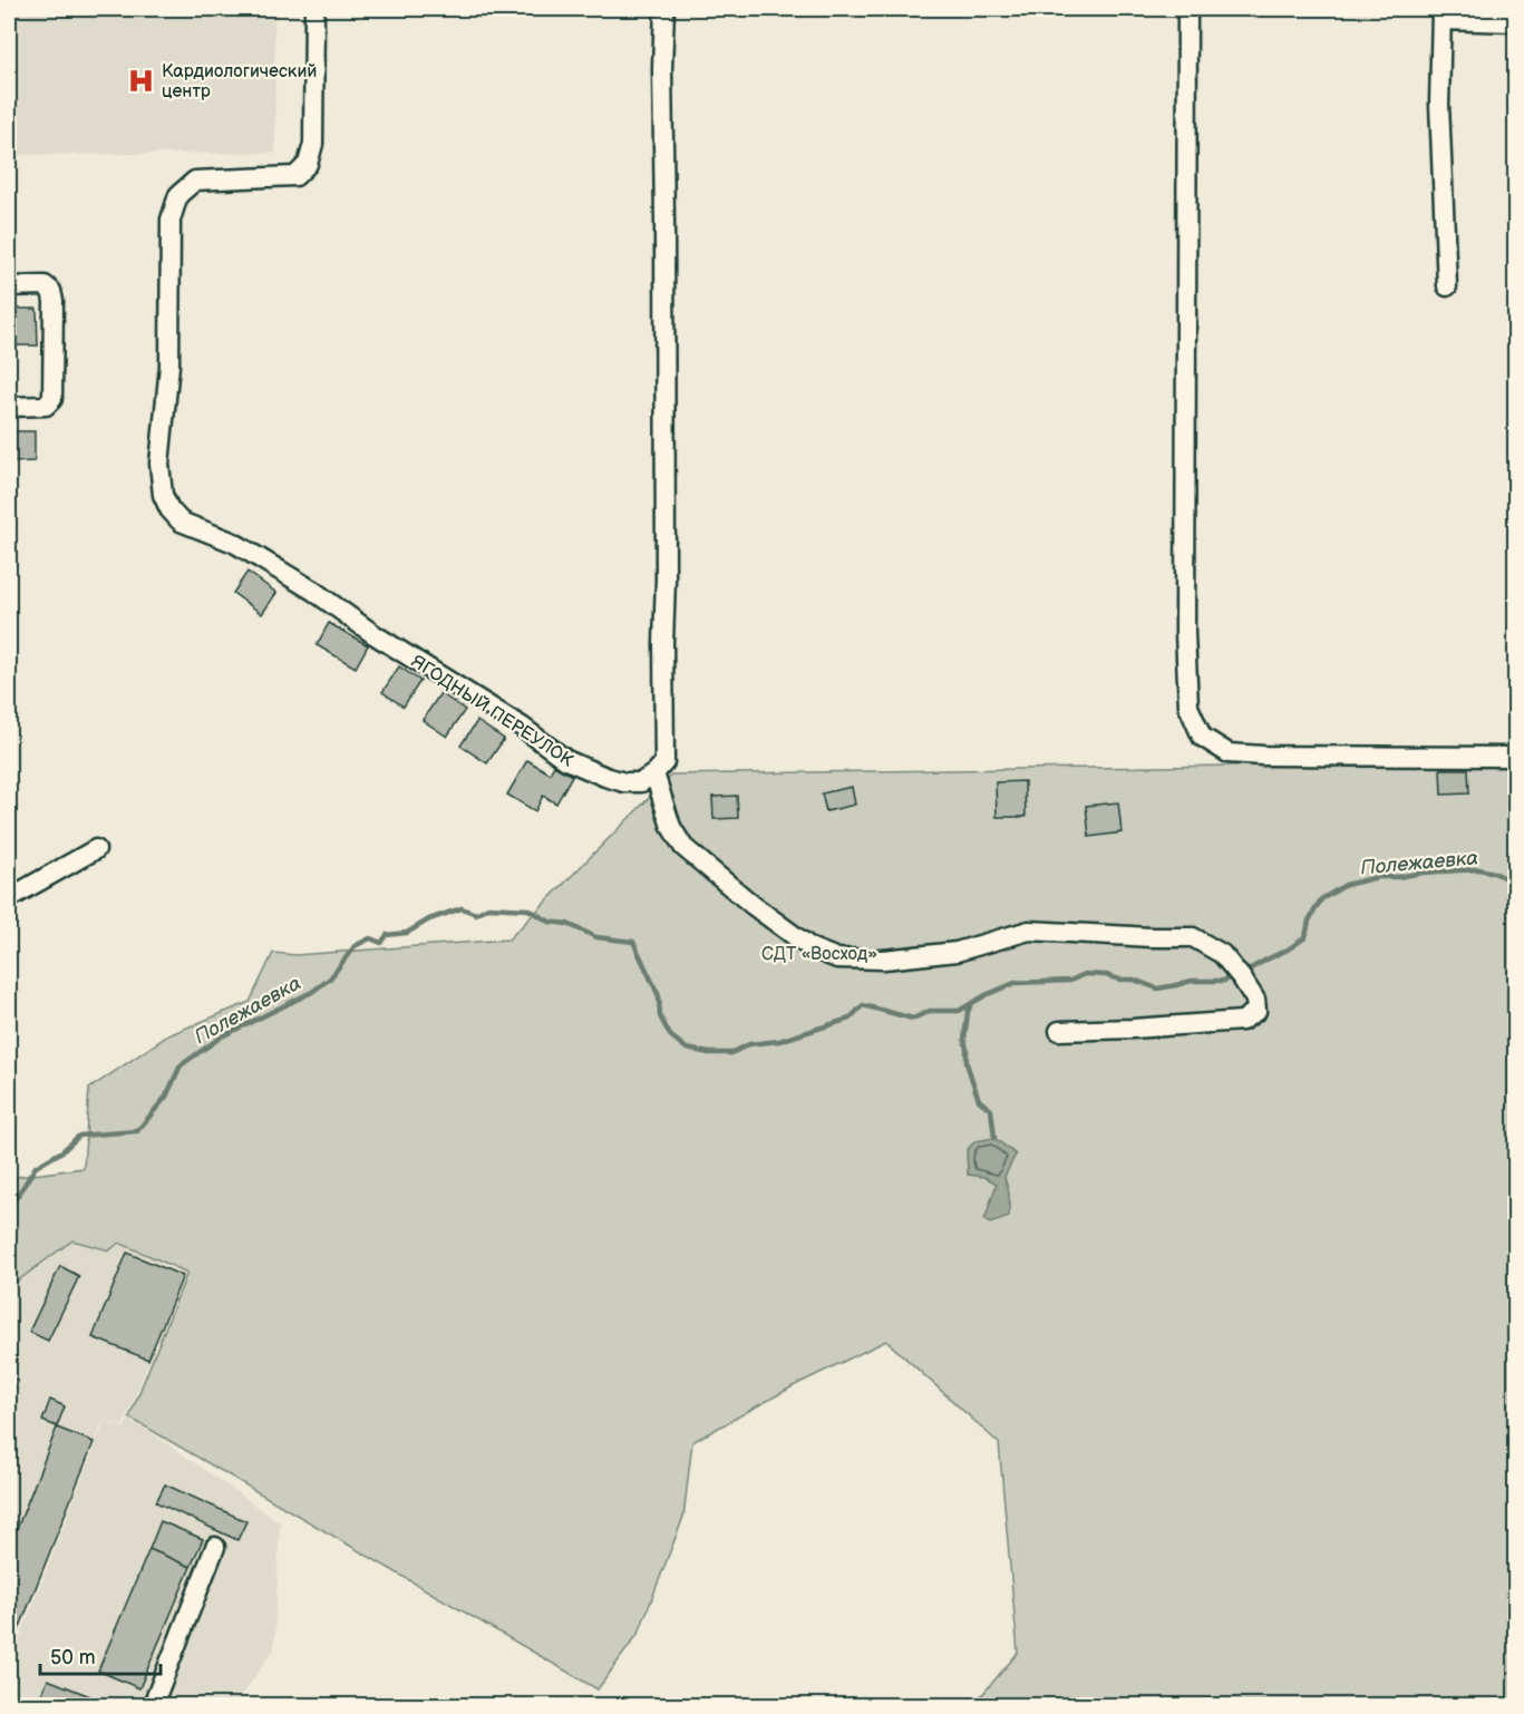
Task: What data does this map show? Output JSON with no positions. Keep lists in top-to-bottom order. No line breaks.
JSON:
{"streets":{"street":["ЯГОДНЫЙ ПЕРЕУЛОК"]},"water":["Полежаевка"],"parks":["СДТ «Восход»"],"places":{"hospital":["Кардиологический центр"]},"scale_bar":"50 m"}
